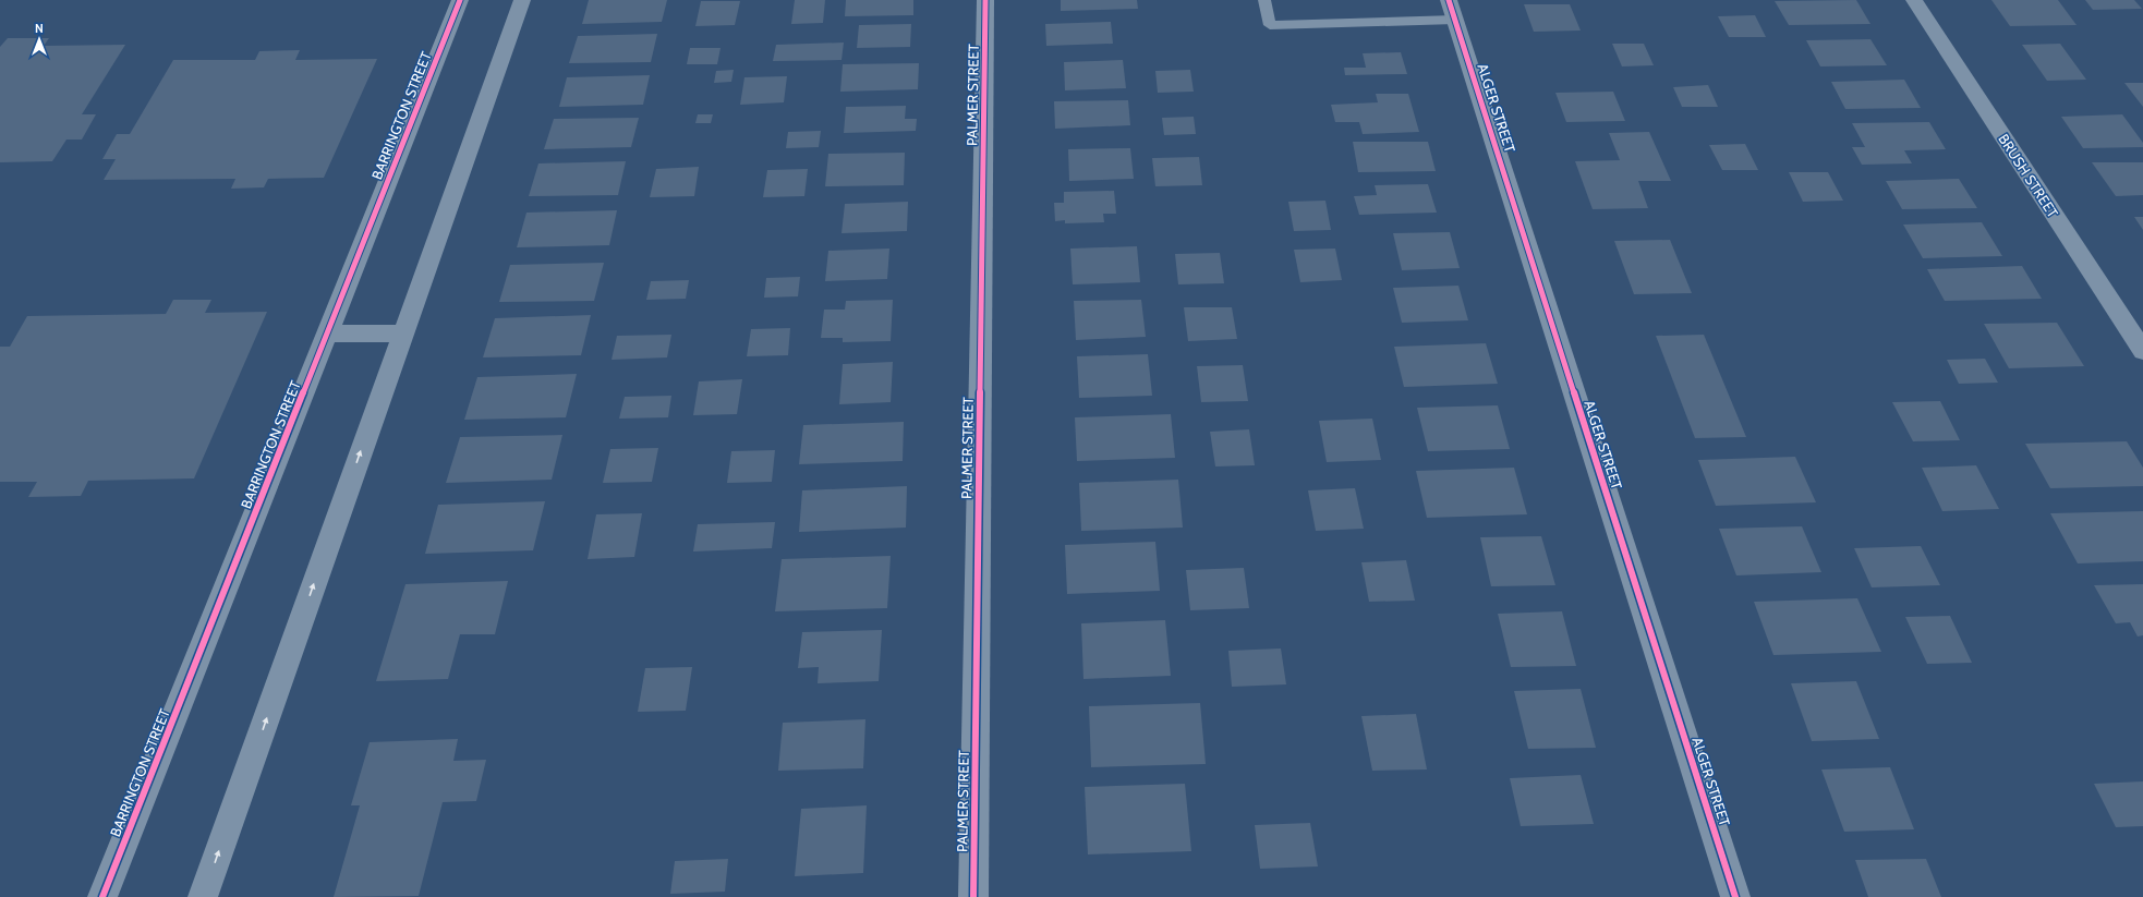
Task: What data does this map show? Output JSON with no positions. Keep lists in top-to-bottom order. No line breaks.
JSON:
{"streets":{"street":["PALMER STREET","ALGER STREET","BARRINGTON STREET","BRUSH STREET"]},"north":"top"}
